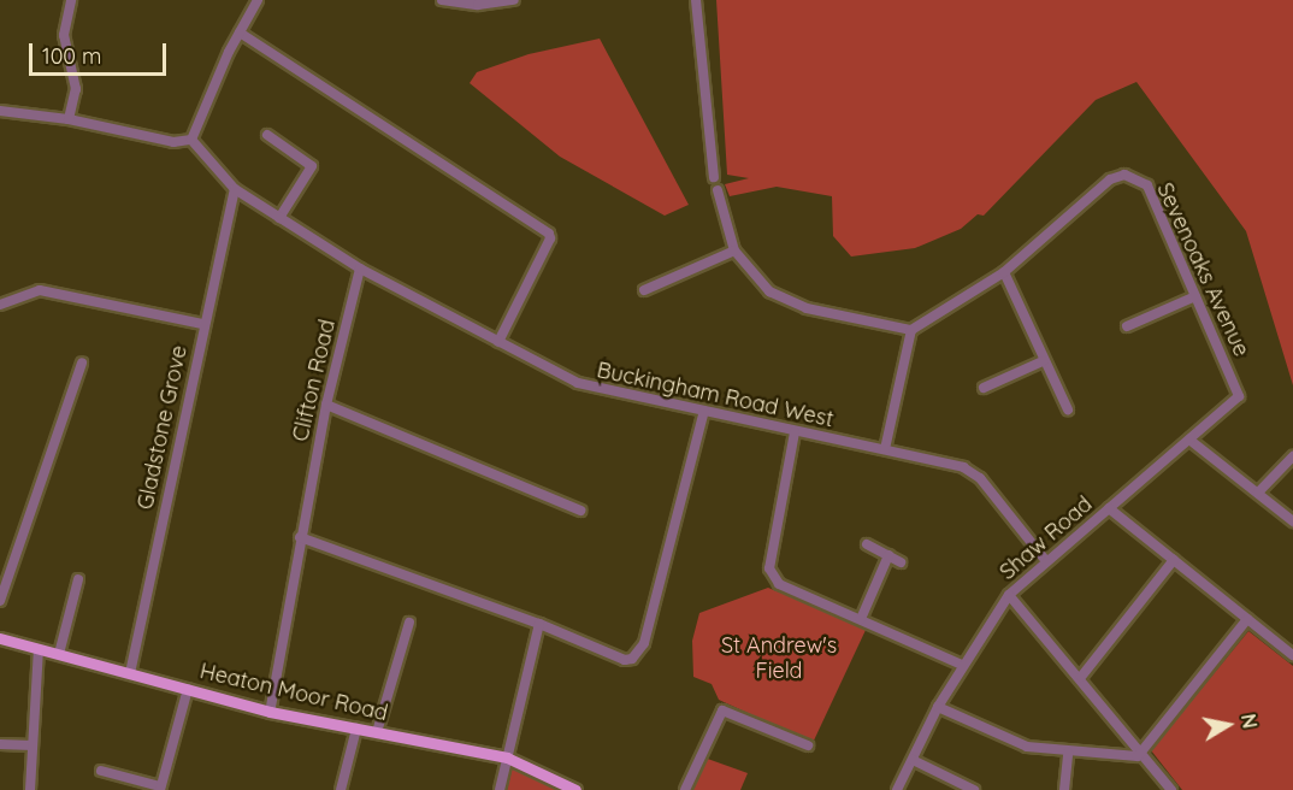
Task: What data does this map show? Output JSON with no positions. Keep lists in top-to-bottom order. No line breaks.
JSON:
{"streets":{"main road":["Heaton Moor Road"],"street":["Sevenoaks Avenue","Clifton Road","Buckingham Road West","Gladstone Grove","Shaw Road"]},"crossings":[["Sevenoaks Avenue","Shaw Road"],["Clifton Road","Buckingham Road West"],["Clifton Road","Heaton Moor Road"],["Buckingham Road West","Shaw Road"],["Gladstone Grove","Heaton Moor Road"]],"parks":["St Andrew's Field"],"scale_bar":"100 m","north":"right"}
